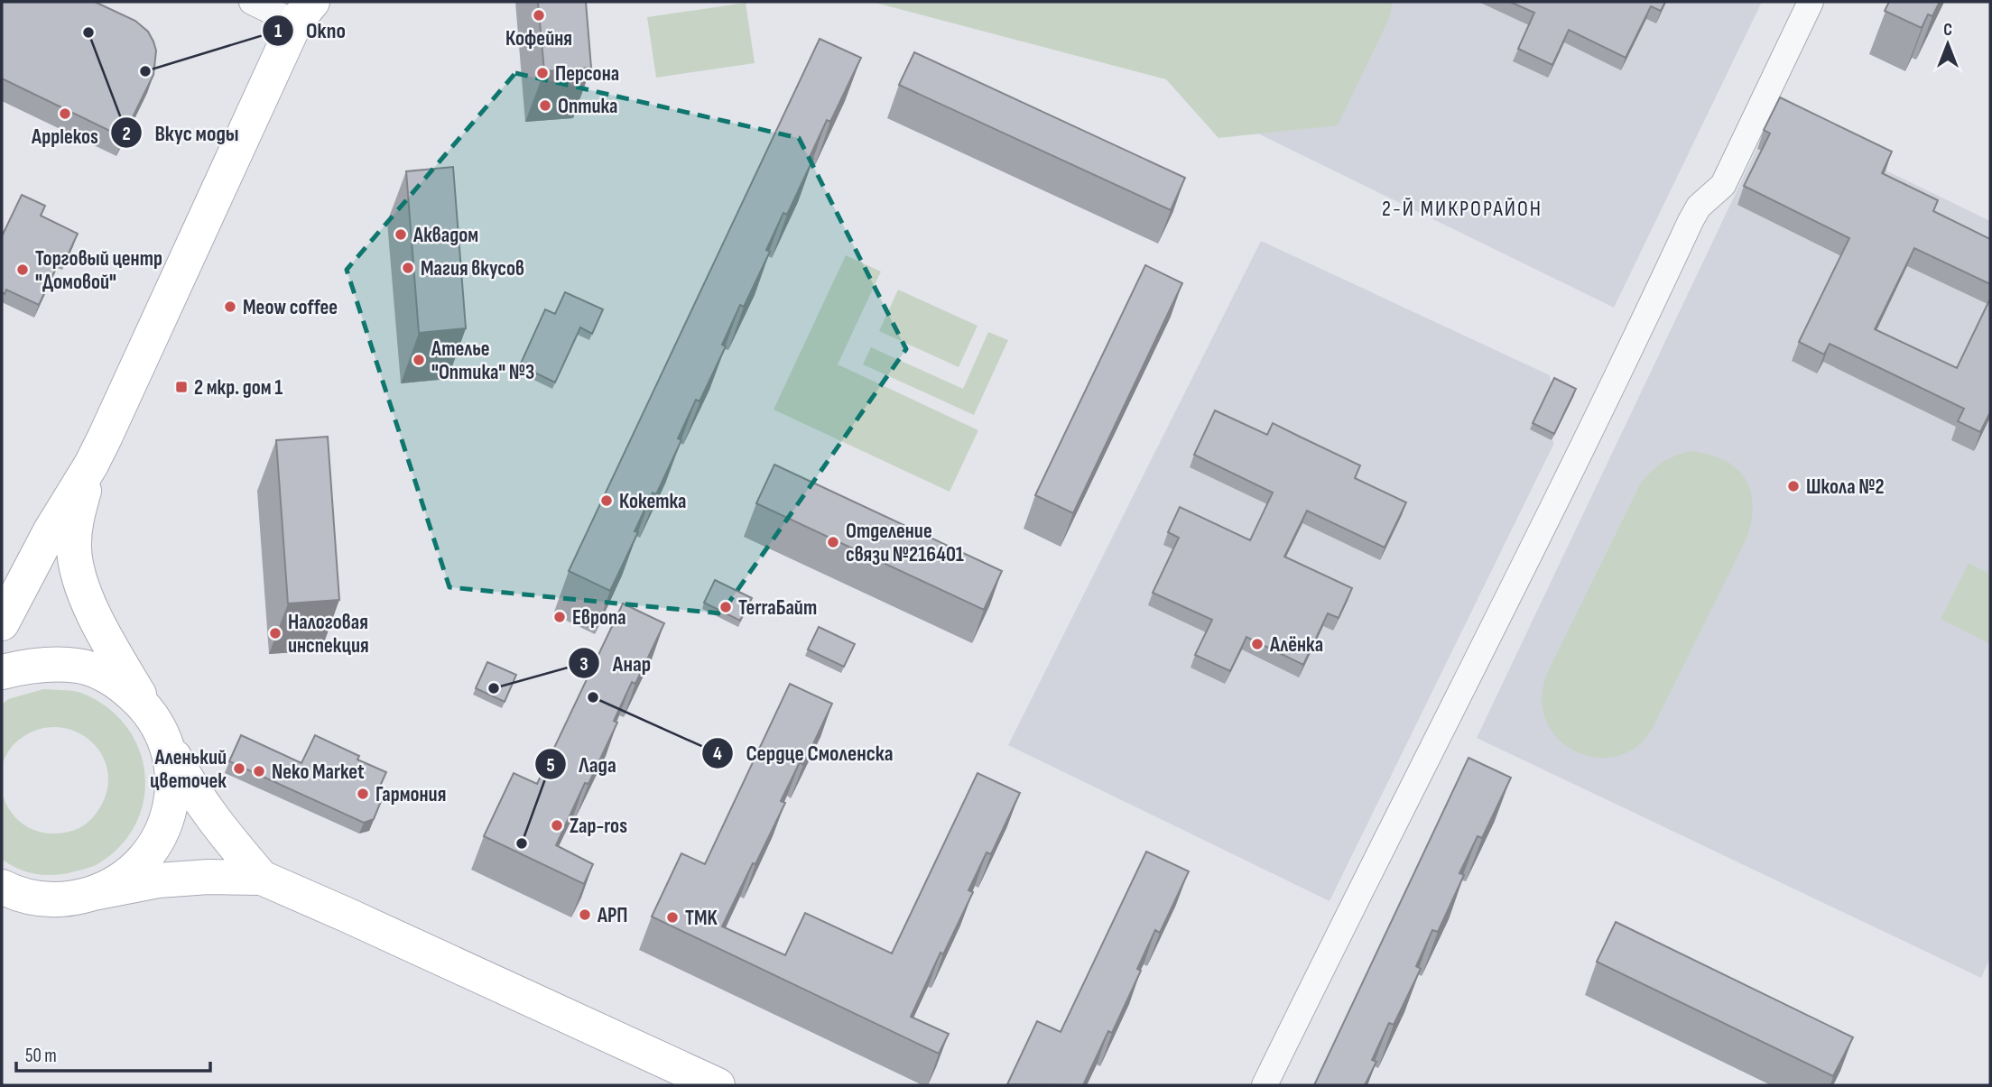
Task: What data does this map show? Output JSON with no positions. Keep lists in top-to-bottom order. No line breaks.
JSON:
{"districts":["2-Й МИКРОРАЙОН"],"places":{"other":["Кофейня","Вкус моды","Okno","Персона","Оптика","Applekos","Аквадом","Магия вкусов","Торговый центр \"Домовой\"","Meow coffee","Ателье \"Оптика\" №3","Школа №2","Кокетка","Отделение связи №216401","TerraБайт","Европа","Налоговая инспекция","Алёнка","Анар","Сердце Смоленска","Аленький цветочек","Neko Market","Гармония","Zap-ros","Лада","АРП","TMK"],"transit":["2 мкр. дом 1"]},"scale_bar":"50 m","north":"top"}
